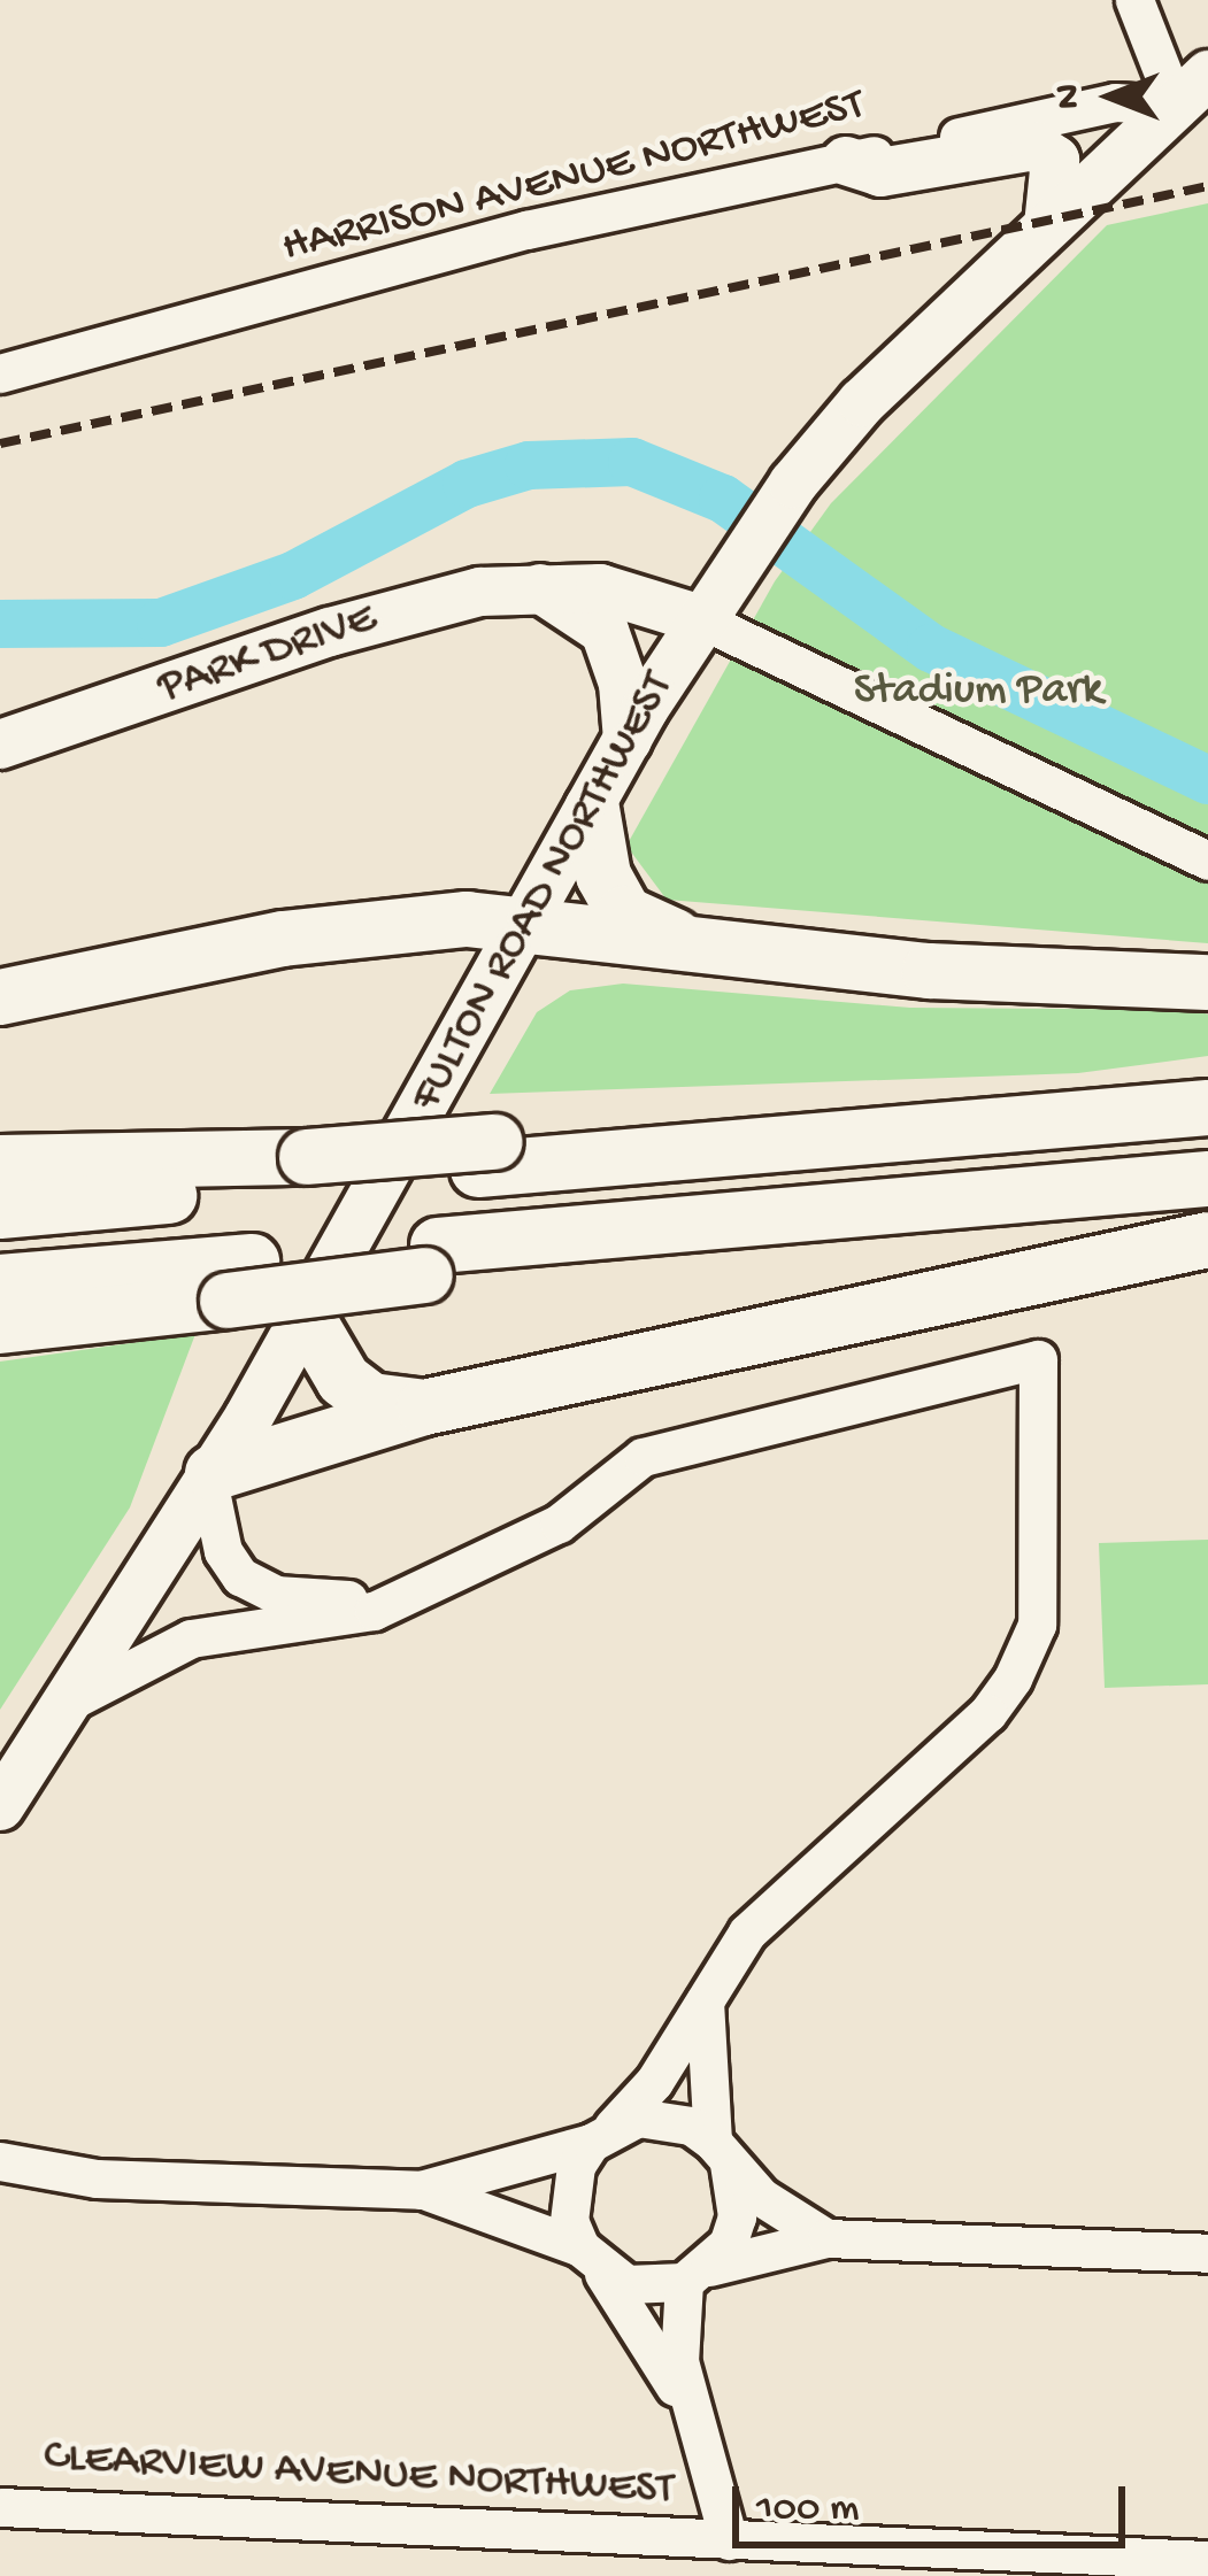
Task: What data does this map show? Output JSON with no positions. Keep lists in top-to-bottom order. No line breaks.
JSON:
{"streets":{"main road":["PARK DRIVE","FULTON ROAD NORTHWEST"],"street":["HARRISON AVENUE NORTHWEST","CLEARVIEW AVENUE NORTHWEST"]},"crossings":[["HARRISON AVENUE NORTHWEST","FULTON ROAD NORTHWEST"],["PARK DRIVE","FULTON ROAD NORTHWEST"]],"parks":["Stadium Park"],"scale_bar":"100 m","north":"left"}
